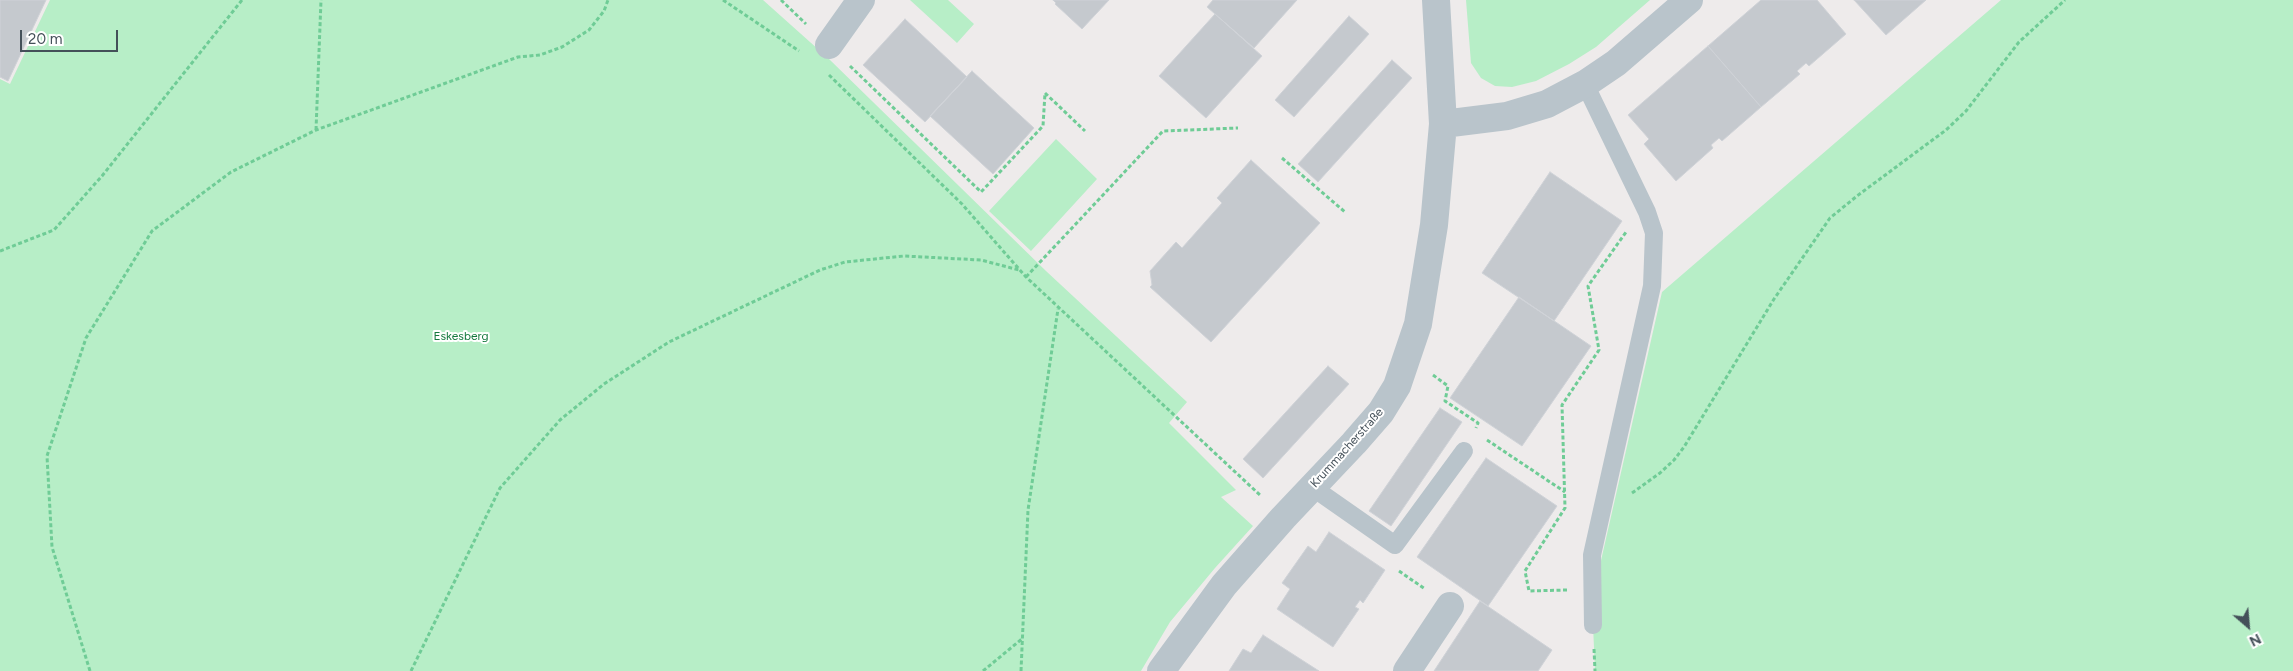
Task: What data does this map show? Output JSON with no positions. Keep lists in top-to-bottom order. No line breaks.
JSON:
{"streets":{"street":["Krummacherstraße"]},"parks":["Eskesberg"],"scale_bar":"20 m","north":"bottom right"}
